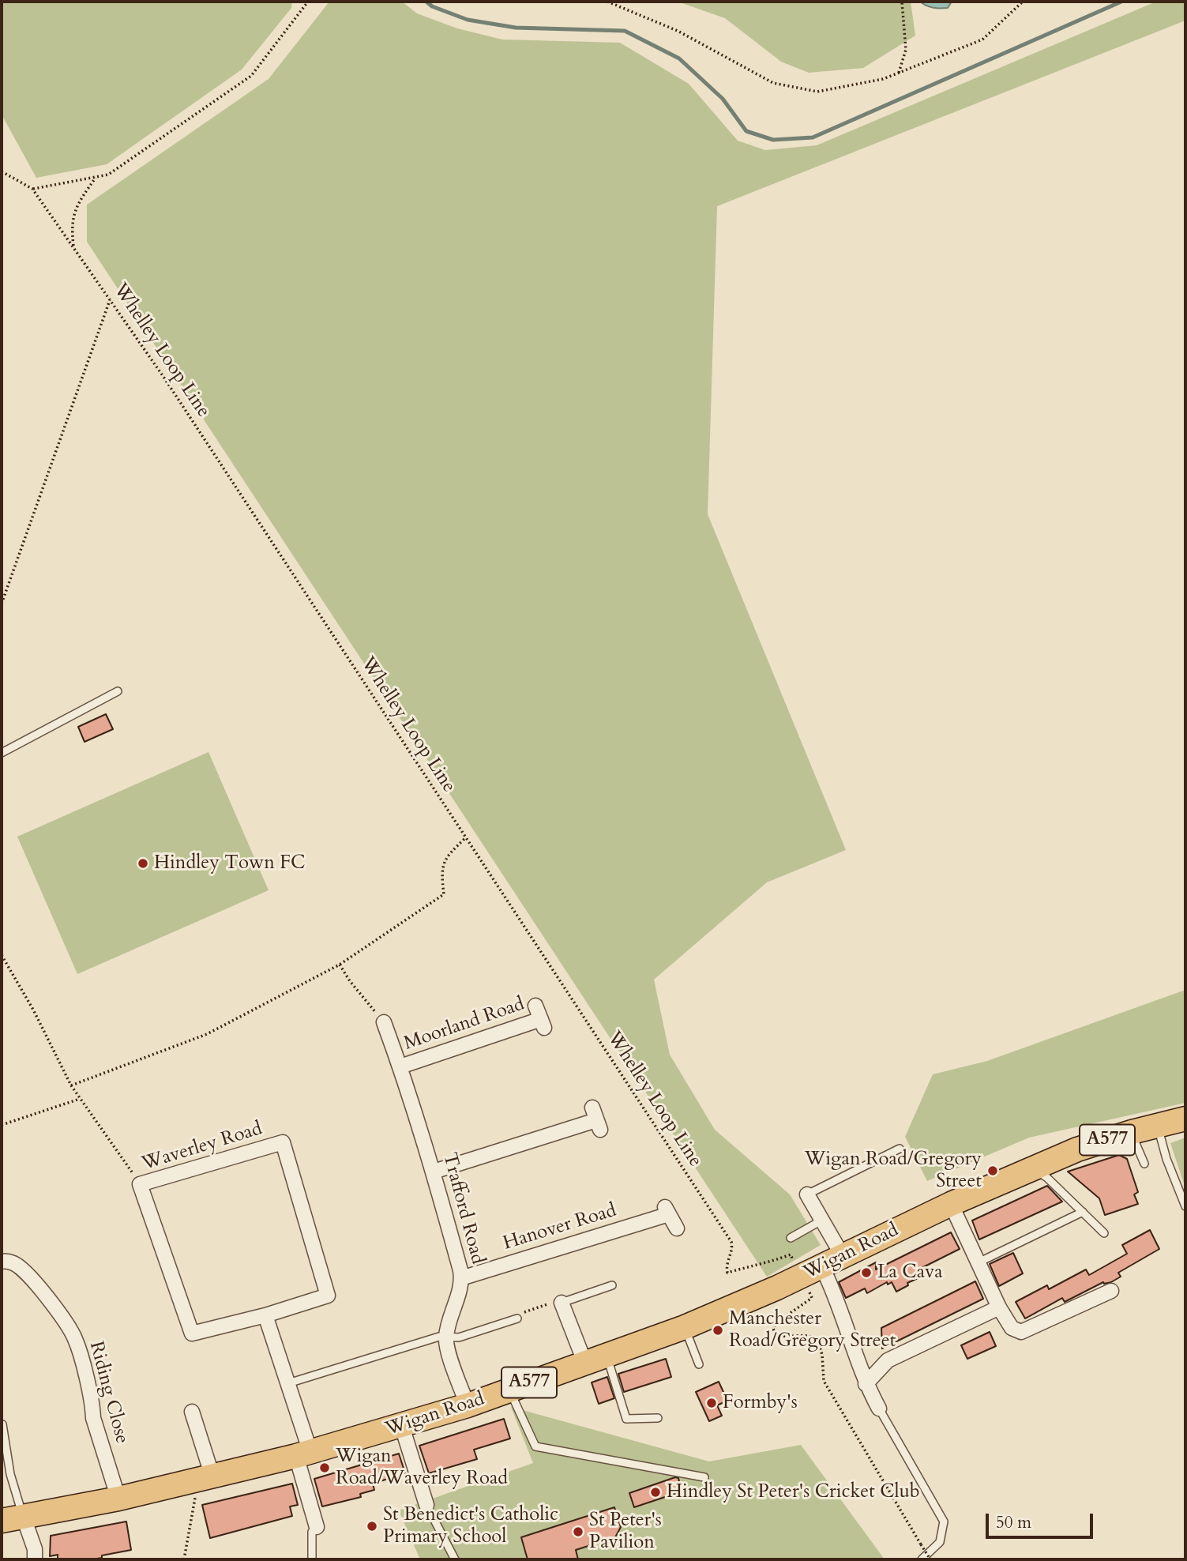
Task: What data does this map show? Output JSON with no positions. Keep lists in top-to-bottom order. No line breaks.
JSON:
{"streets":{"highway":["A577","Wigan Road"],"street":["Moorland Road","Waverley Road","Trafford Road","Hanover Road","Riding Close"],"path":["Whelley Loop Line"]},"crossings":[["Moorland Road","Trafford Road"],["A577","Wigan Road"],["Trafford Road","Hanover Road"],["Trafford Road","Wigan Road"],["Wigan Road","Riding Close"]],"places":["Hindley Town FC","Wigan Road/Gregory Street","La Cava","Manchester Road/Gregory Street","Formby's","Wigan Road/Waverley Road","Hindley St Peter's Cricket Club","St Benedict's Catholic Primary School","St Peter's Pavilion"],"scale_bar":"50 m"}
